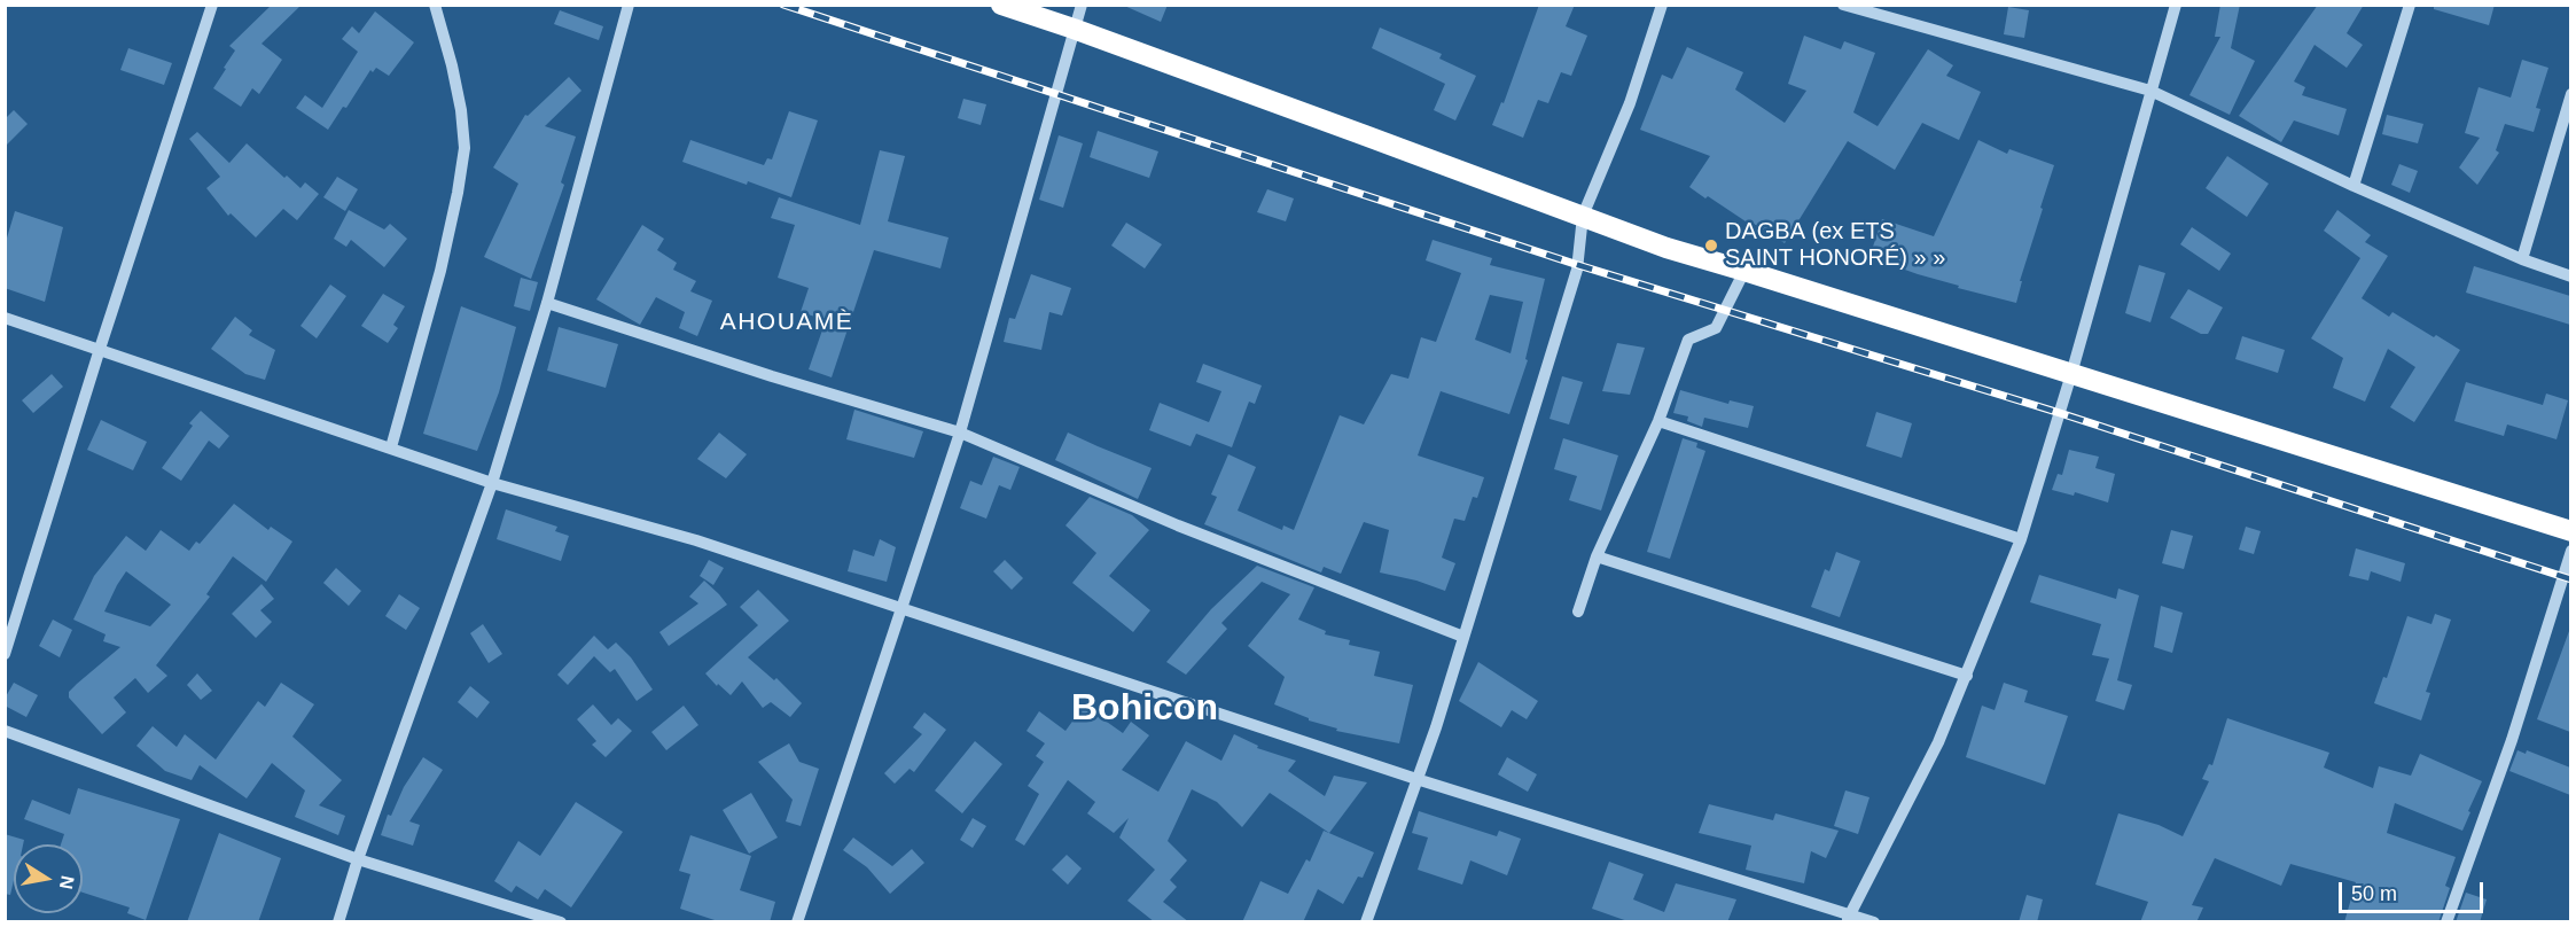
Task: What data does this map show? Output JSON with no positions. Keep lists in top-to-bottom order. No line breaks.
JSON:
{"districts":["AHOUAMÈ","Bohicon"],"places":["DAGBA (ex ETS SAINT HONORÉ) » »"],"scale_bar":"50 m","north":"right"}
